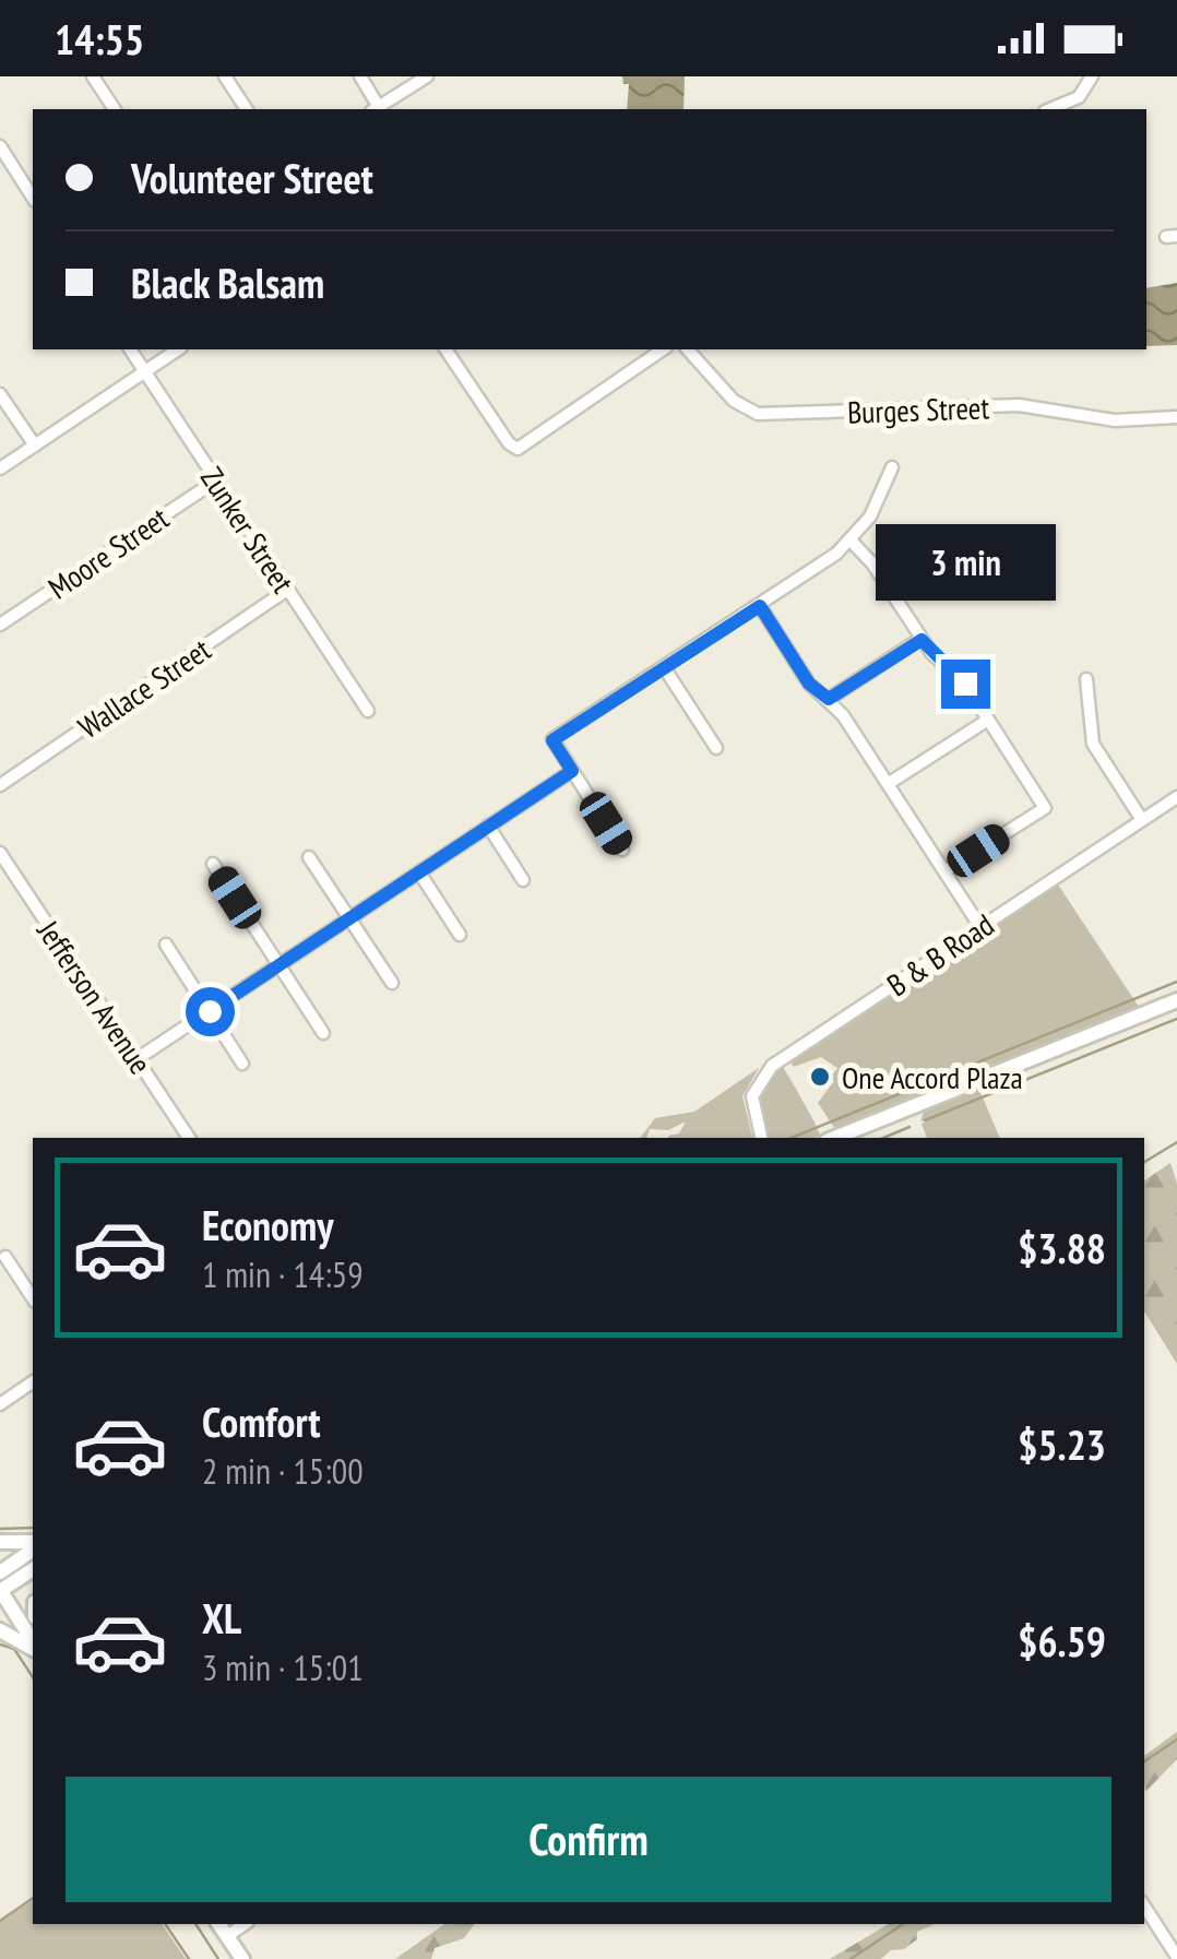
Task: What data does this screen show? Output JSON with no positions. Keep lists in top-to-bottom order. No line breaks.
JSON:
{"streets":{"street":["Burges Street","Zunker Street","Moore Street","Wallace Street","B & B Road","Jefferson Avenue"]},"crossings":[["Zunker Street","Moore Street"],["Zunker Street","Wallace Street"]],"places":["One Accord Plaza"],"page":{"status":"14:55","banner":["Volunteer Street","Black Balsam"],"bubble":"3 min","list":[{"name":"Economy","note":"1 min · 14:59","value":"$3.88"},{"name":"Comfort","note":"2 min · 15:00","value":"$5.23"},{"name":"XL","note":"3 min · 15:01","value":"$6.59"}],"buttons":"Confirm"}}
